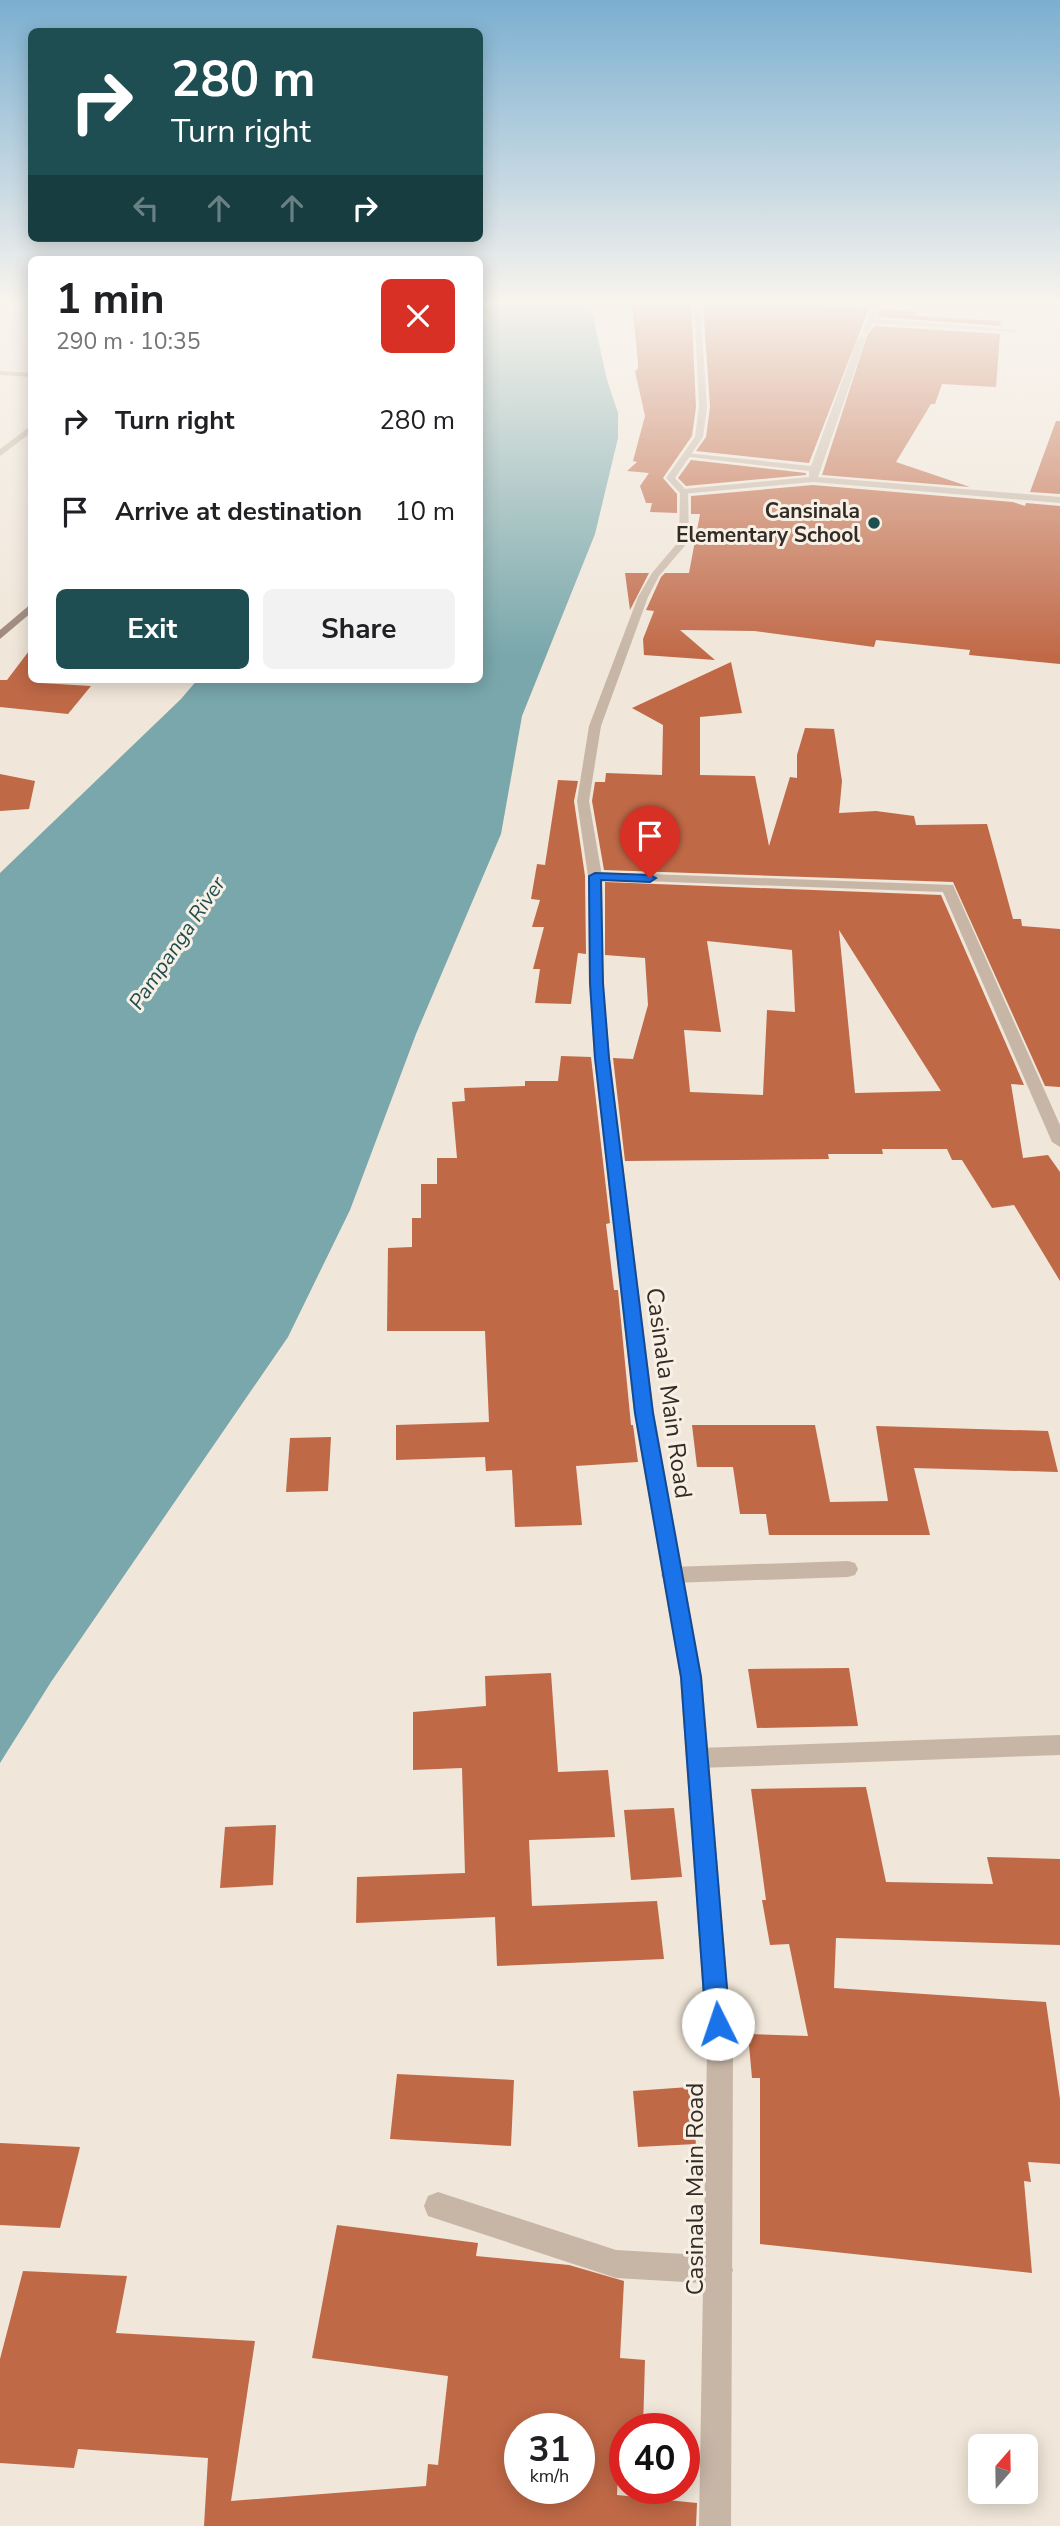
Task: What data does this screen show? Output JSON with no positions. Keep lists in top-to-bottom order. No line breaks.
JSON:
{"streets":{"street":["Casinala Main Road"]},"water":["Pampanga River"],"places":["Cansinala Elementary School"],"north":"top","page":{"turn":["280 m","Turn right"],"heading":["1 min","290 m · 10:35"],"list":[{"name":"Turn right","value":"280 m"},{"name":"Arrive at destination","value":"10 m"}],"buttons":["Exit","Share"],"speed":"31 km/h","limit":"40"}}
